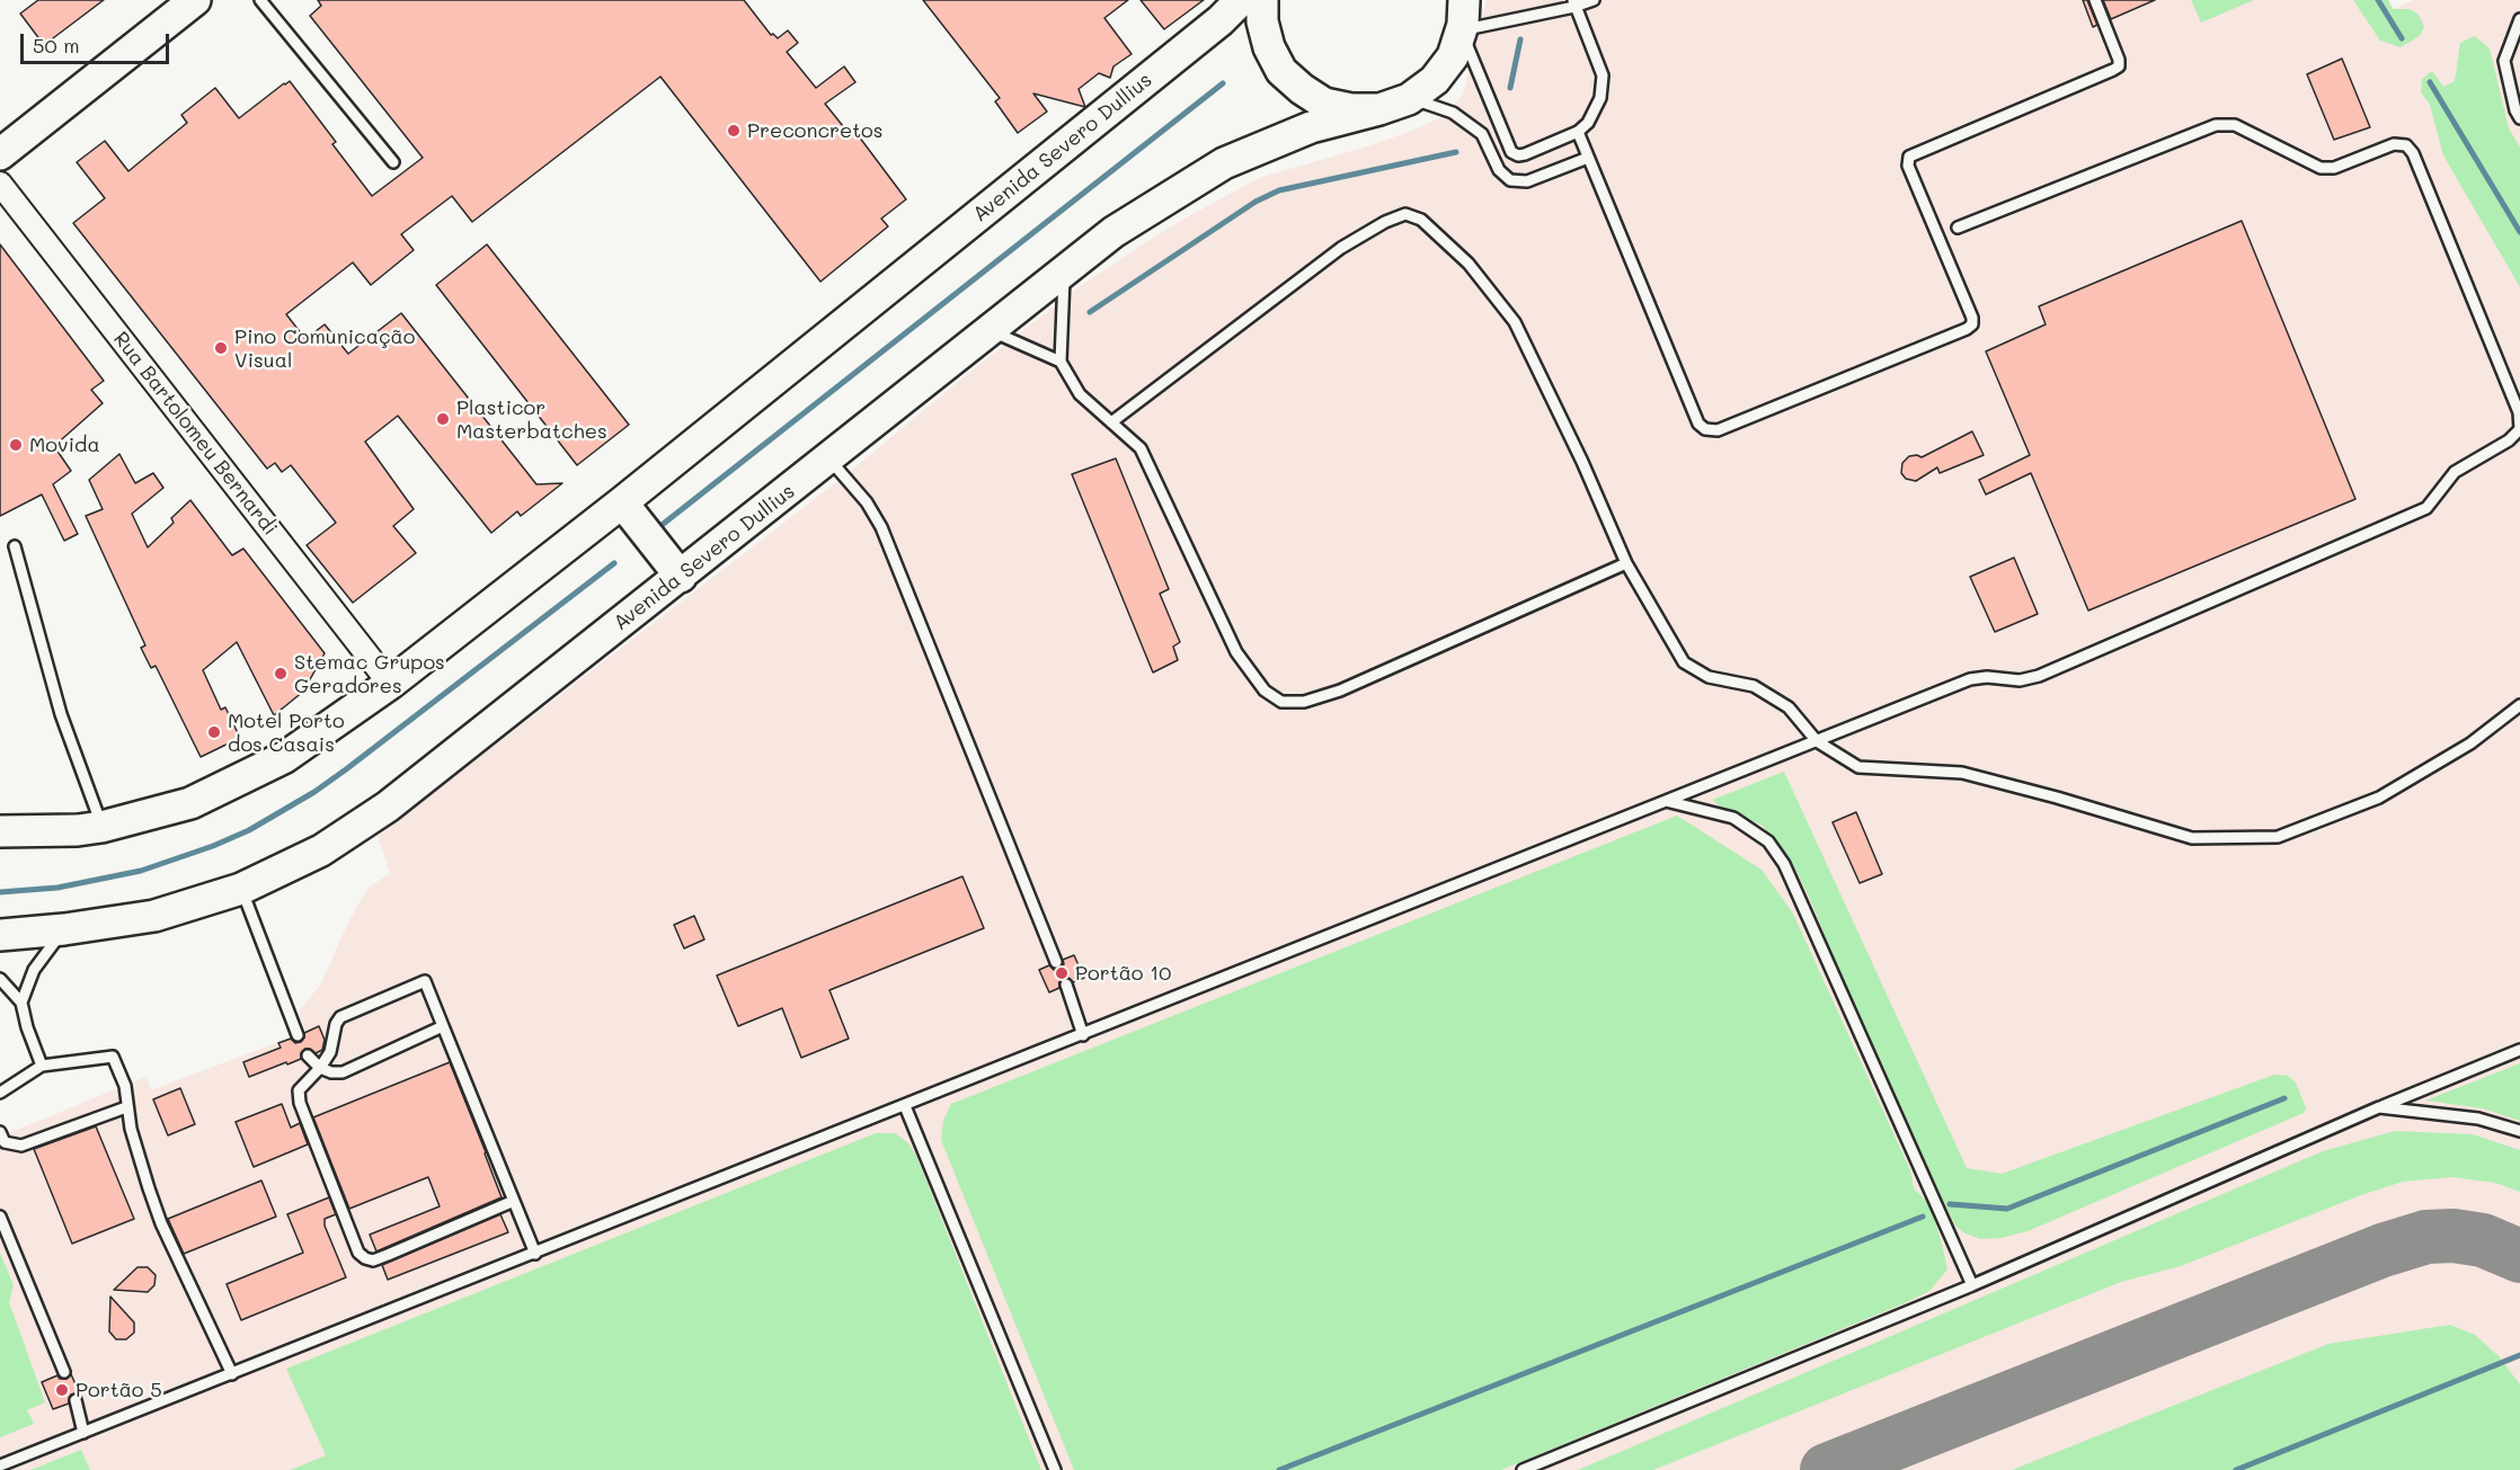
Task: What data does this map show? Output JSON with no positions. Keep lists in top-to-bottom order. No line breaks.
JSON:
{"streets":{"main road":["Avenida Severo Dullius"],"street":["Rua Bartolomeu Bernardi"]},"crossings":[["Avenida Severo Dullius","Rua Bartolomeu Bernardi"]],"places":["Preconcretos","Pino Comunicação Visual","Plasticor Masterbatches","Movida","Stemac Grupos Geradores","Motel Porto dos Casais","Portão 10","Portão 5"],"scale_bar":"50 m"}
